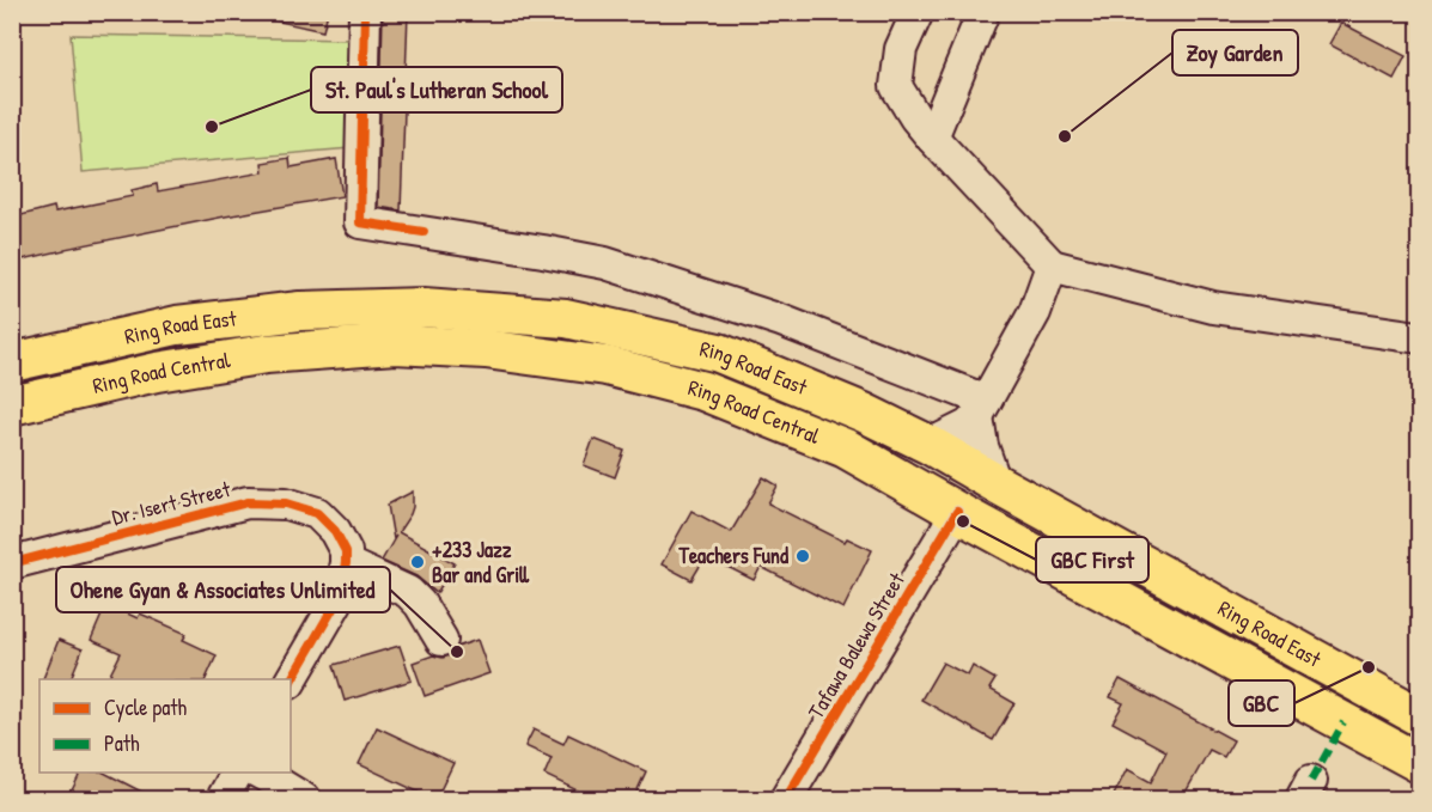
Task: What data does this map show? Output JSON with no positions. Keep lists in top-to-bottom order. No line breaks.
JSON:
{"streets":{"main road":["Ring Road East","Ring Road Central"],"street":["Dr. Isert Street","Tafawa Balewa Street"]},"crossings":[["Ring Road Central","Tafawa Balewa Street"]],"places":["St. Paul's Lutheran School","Zoy Garden","GBC First","Teachers Fund","+233 Jazz Bar and Grill","Ohene Gyan & Associates Unlimited","GBC"],"legend":["Cycle path","Path"]}
